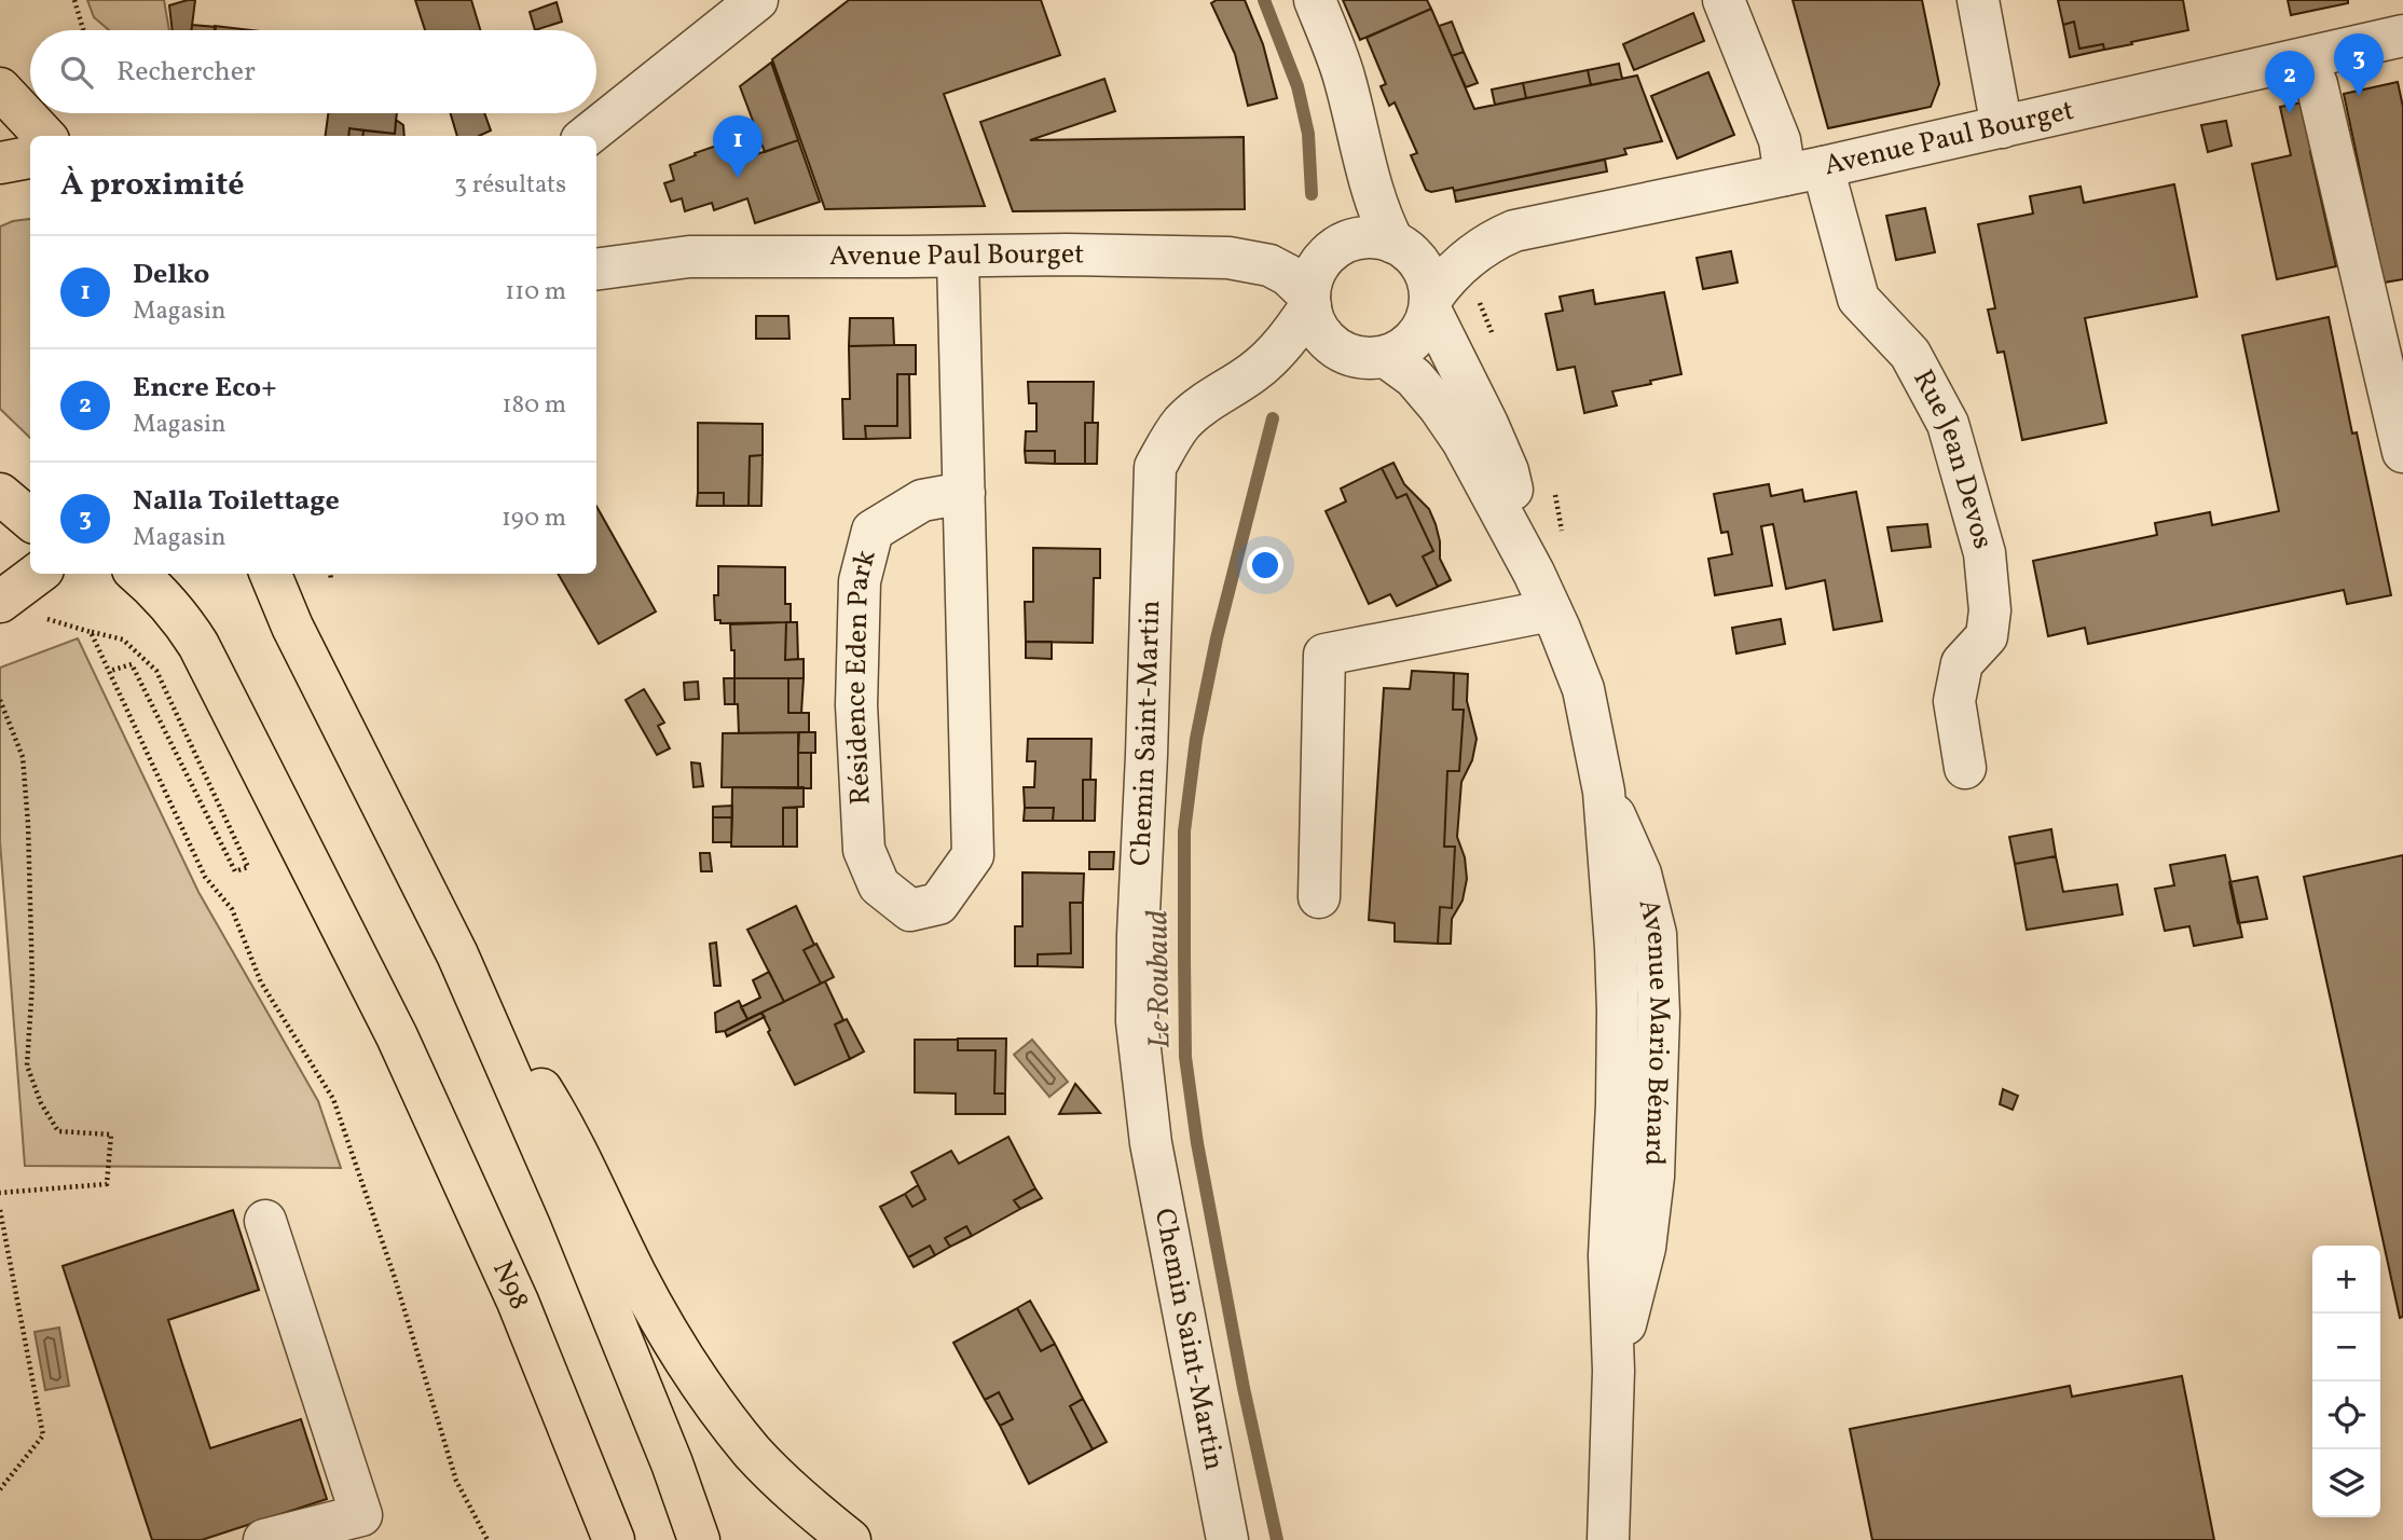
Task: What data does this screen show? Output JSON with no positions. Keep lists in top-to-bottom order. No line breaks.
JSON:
{"streets":{"main road":["N98"],"street":["Avenue Paul Bourget","Rue Jean Devos","Résidence Eden Park","Chemin Saint-Martin","Avenue Mario Bénard"]},"crossings":[["Avenue Paul Bourget","Rue Jean Devos"],["Avenue Paul Bourget","Résidence Eden Park"],["Avenue Paul Bourget","Chemin Saint-Martin"],["Avenue Paul Bourget","Avenue Mario Bénard"],["Chemin Saint-Martin","Avenue Mario Bénard"]],"water":["Le Roubaud"],"page":{"search":"Rechercher","pins":["3","2","1"],"heading":["À proximité","3 résultats"],"list":[{"mark":"1","name":"Delko","note":"Magasin","value":"110 m"},{"mark":"2","name":"Encre Eco+","note":"Magasin","value":"180 m"},{"mark":"3","name":"Nalla Toilettage","note":"Magasin","value":"190 m"}],"map_buttons":["+","−"]}}
